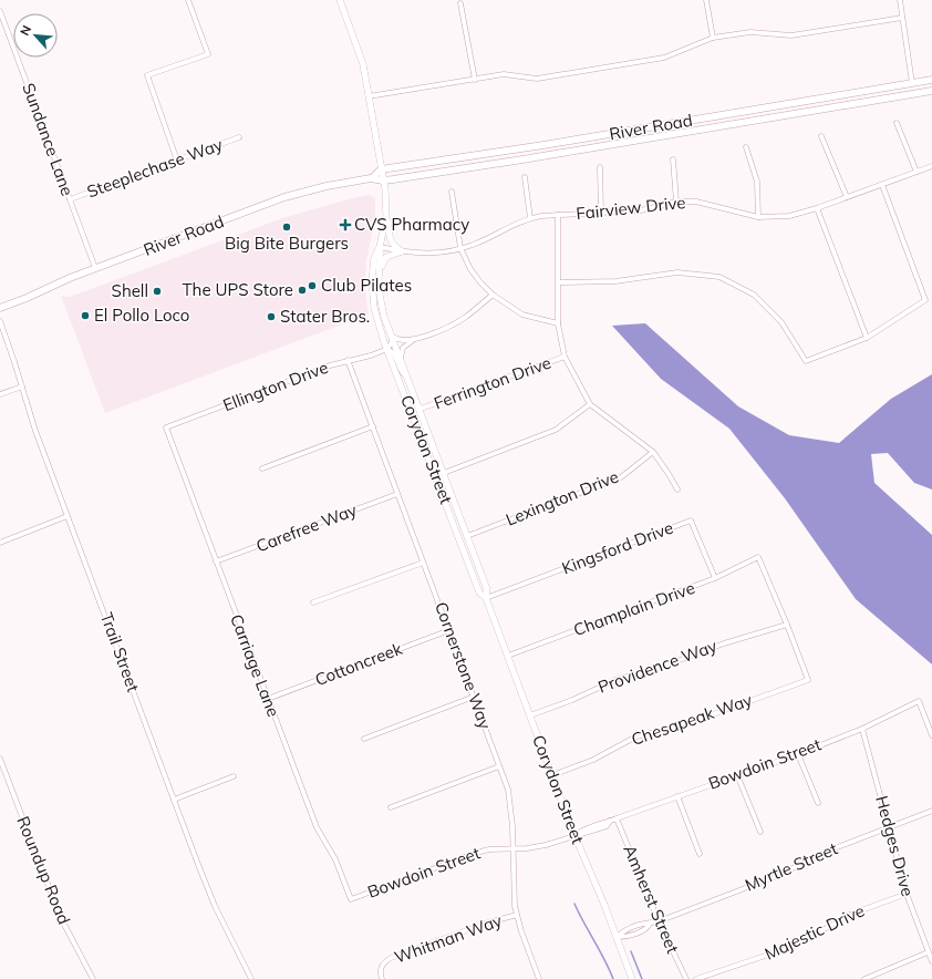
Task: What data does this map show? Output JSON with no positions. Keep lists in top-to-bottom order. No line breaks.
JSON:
{"streets":{"main road":["River Road","Corydon Street"],"street":["Sundance Lane","Steeplechase Way","Fairview Drive","Ferrington Drive","Ellington Drive","Lexington Drive","Carefree Way","Kingsford Drive","Champlain Drive","Trail Street","Cottoncreek","Carriage Lane","Cornerstone Way","Providence Way","Chesapeak Way","Bowdoin Street","Hedges Drive","Myrtle Street","Roundup Road","Amherst Street","Majestic Drive","Whitman Way"]},"crossings":[["River Road","Sundance Lane"],["River Road","Corydon Street"],["Sundance Lane","Steeplechase Way"],["Fairview Drive","Corydon Street"],["Ferrington Drive","Corydon Street"],["Ellington Drive","Corydon Street"],["Ellington Drive","Carriage Lane"],["Ellington Drive","Cornerstone Way"],["Corydon Street","Lexington Drive"],["Corydon Street","Kingsford Drive"],["Corydon Street","Champlain Drive"],["Corydon Street","Providence Way"],["Corydon Street","Chesapeak Way"],["Corydon Street","Bowdoin Street"],["Corydon Street","Myrtle Street"],["Carefree Way","Carriage Lane"],["Carefree Way","Cornerstone Way"],["Kingsford Drive","Champlain Drive"],["Champlain Drive","Providence Way"],["Champlain Drive","Chesapeak Way"],["Cottoncreek","Carriage Lane"],["Cottoncreek","Cornerstone Way"],["Carriage Lane","Bowdoin Street"],["Cornerstone Way","Bowdoin Street"],["Cornerstone Way","Whitman Way"],["Providence Way","Chesapeak Way"],["Bowdoin Street","Hedges Drive"],["Bowdoin Street","Amherst Street"],["Hedges Drive","Myrtle Street"],["Hedges Drive","Majestic Drive"],["Myrtle Street","Amherst Street"]],"places":{"health":["CVS Pharmacy"],"other":["Big Bite Burgers","Club Pilates","The UPS Store","Shell","El Pollo Loco","Stater Bros."]},"north":"top left"}
